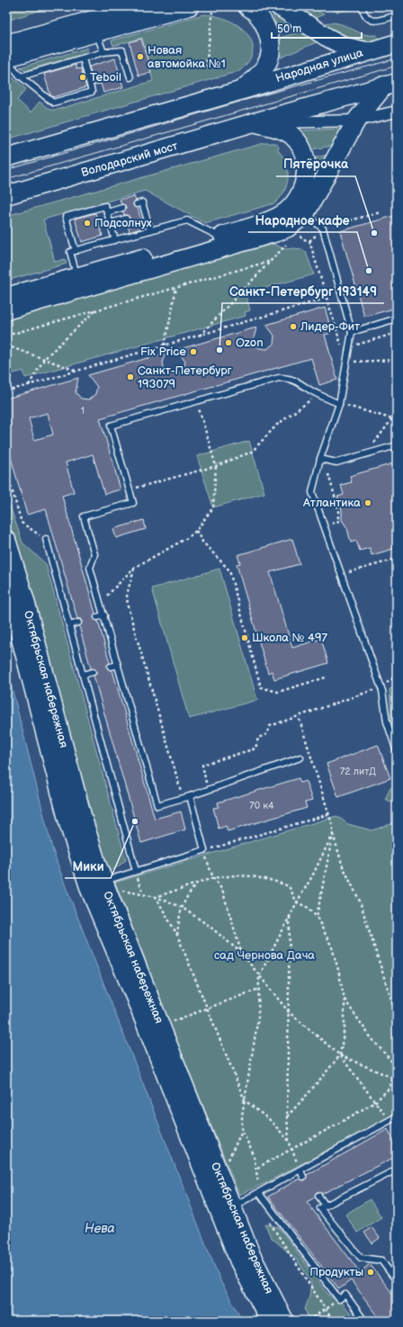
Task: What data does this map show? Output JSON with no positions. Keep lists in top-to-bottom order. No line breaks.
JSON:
{"streets":{"main road":["Народная улица","Володарский мост","Октябрьская набережная"]},"water":["Нева"],"parks":["сад Чернова Дача"],"places":["Новая автомойка №1","Teboil","Подсолнух","Пятёрочка","Народное кафе","Лидер-Фит","Ozon","Санкт-Петербург 193149","Fix Price","Санкт-Петербург 193079","Атлантика","Школа № 497","Мики","Продукты"],"house_numbers":["1","72 литД","70 к4"],"scale_bar":"50 m"}
